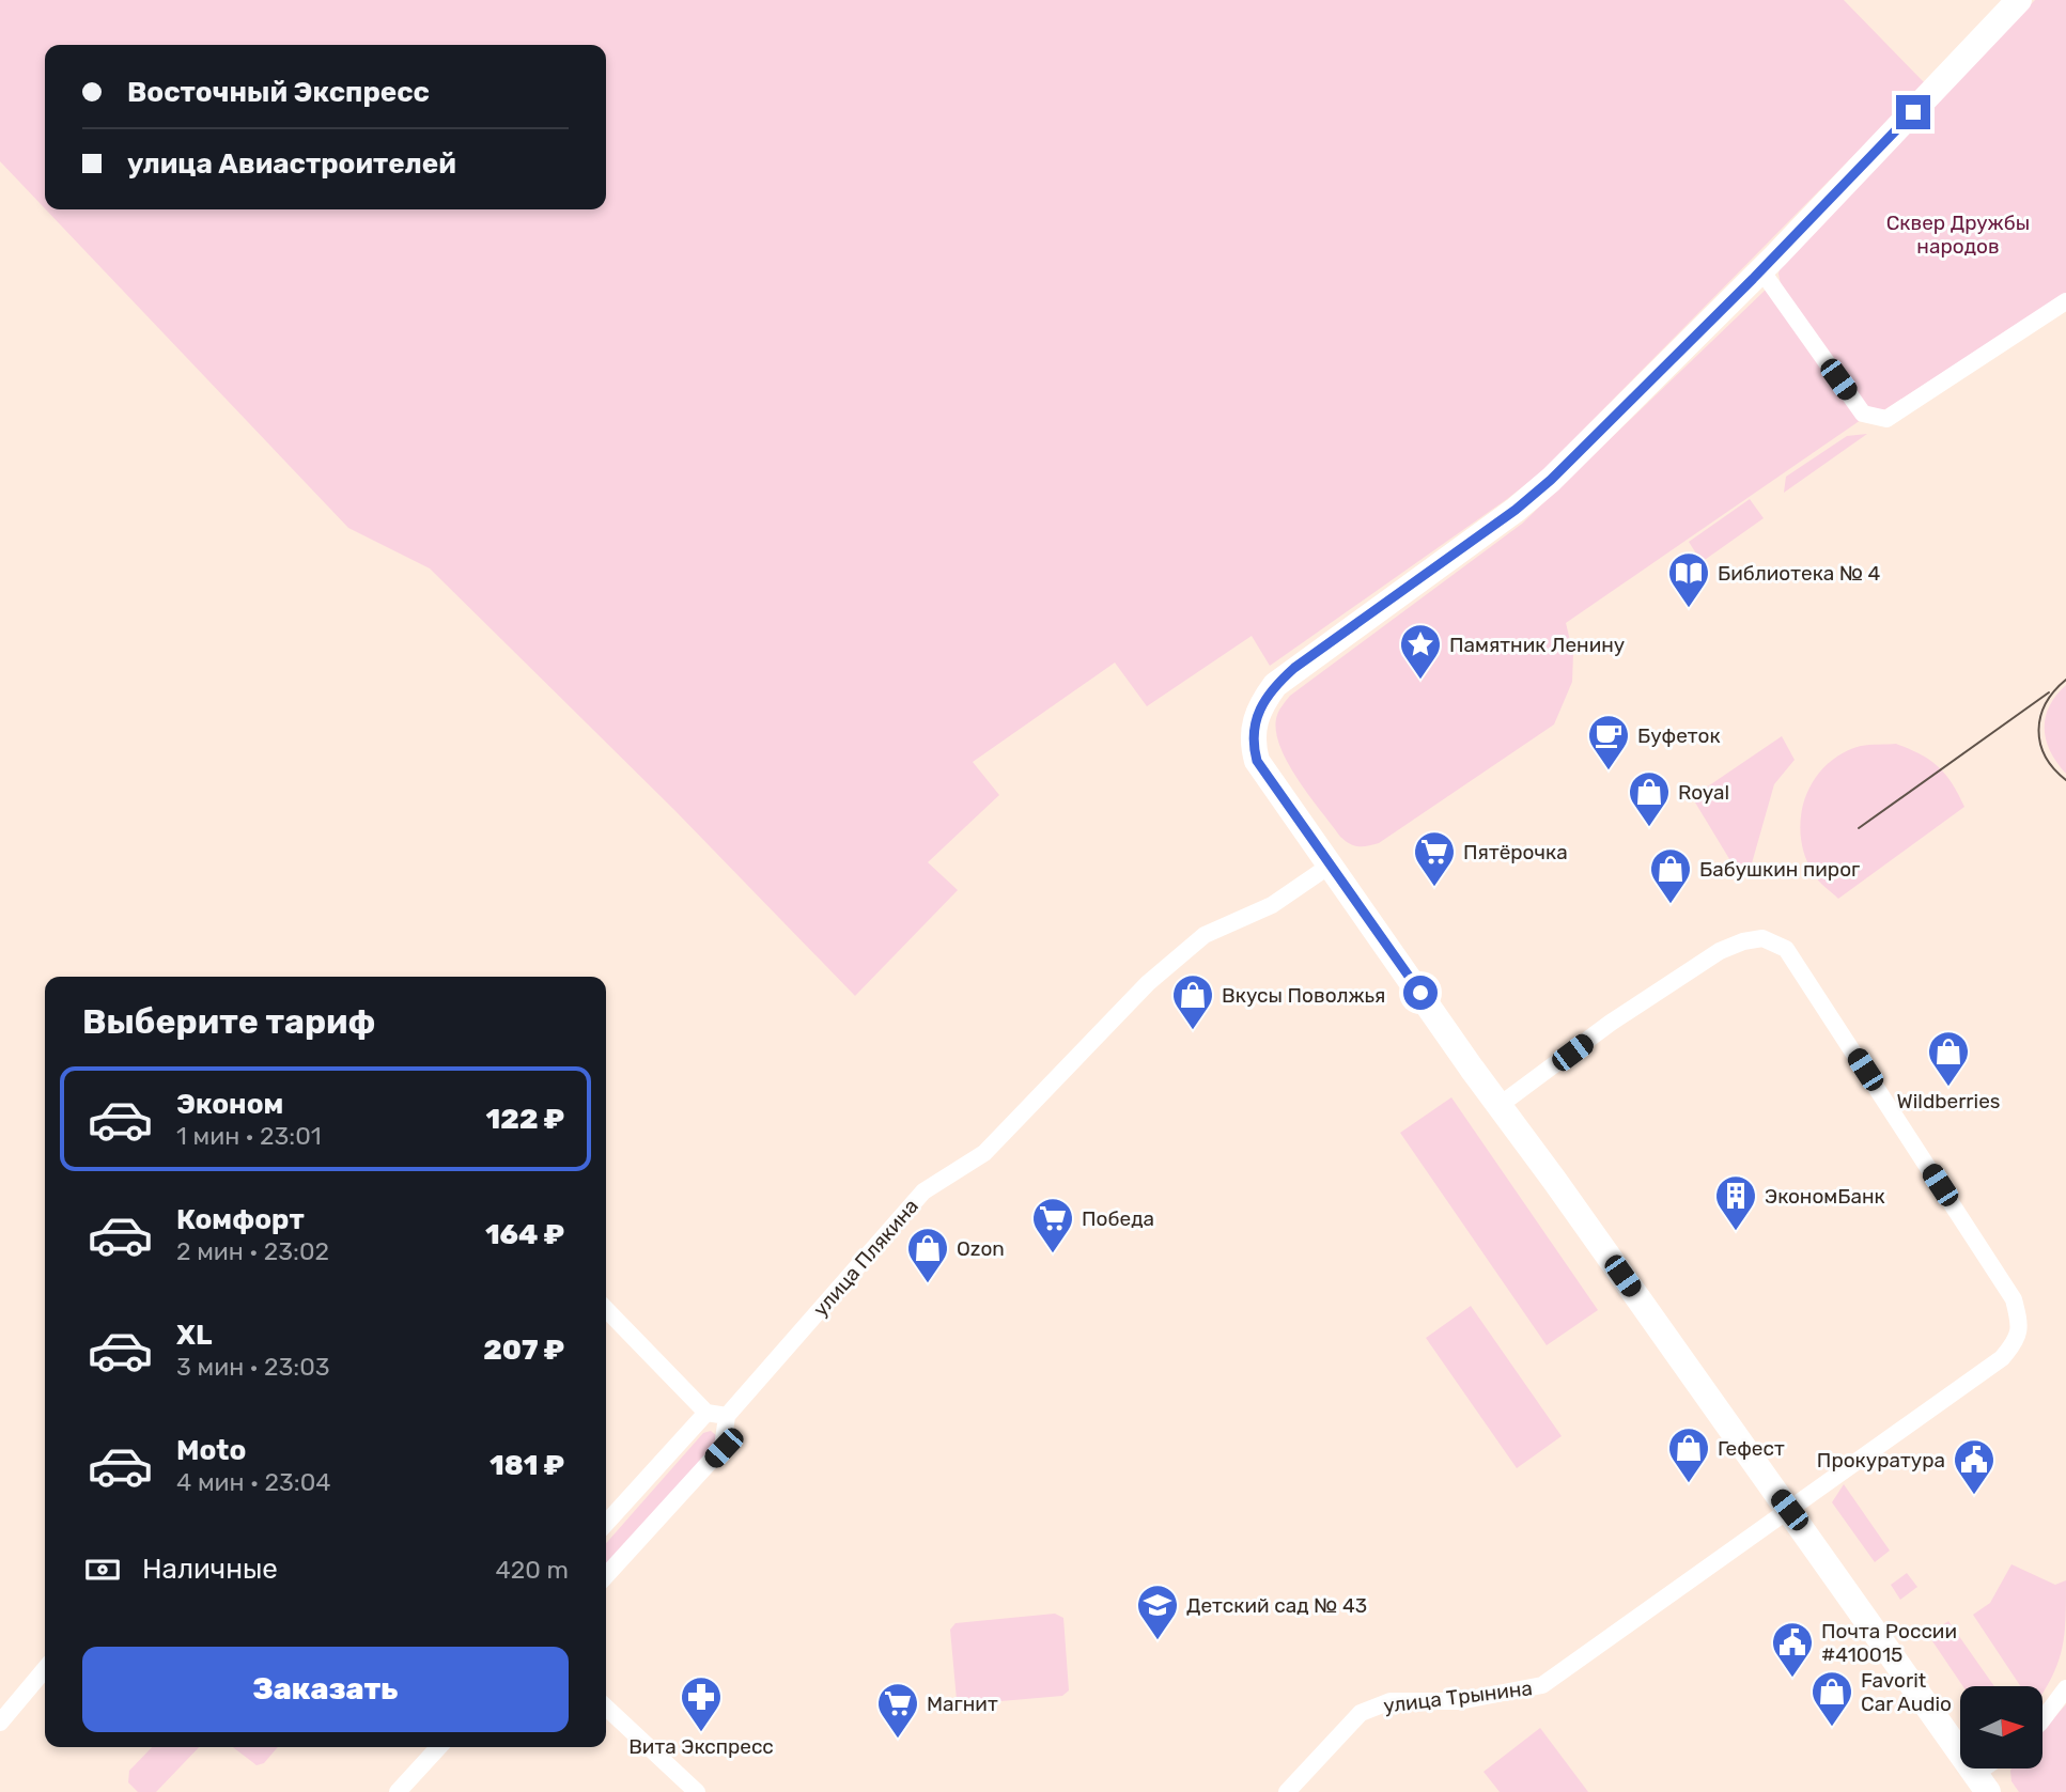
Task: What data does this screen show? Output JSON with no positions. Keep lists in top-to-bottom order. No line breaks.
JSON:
{"streets":{"street":["улица Плякина","улица Трынина"]},"parks":["Сквер Дружбы народов"],"places":{"library":["Библиотека № 4"],"place":["Памятник Ленину"],"cafe":["Буфеток"],"shop":["Royal","Бабушкин пирог","Вкусы Поволжья","Wildberries","Ozon","Гефест","Favorit Car Audio"],"supermarket":["Пятёрочка","Победа","Магнит"],"building":["ЭкономБанк"],"public building":["Прокуратура","Почта России #410015"],"school or university":["Детский сад № 43"],"pharmacy":["Вита Экспресс"]},"north":"right","page":{"banner":["Восточный Экспресс","улица Авиастроителей"],"heading":"Выберите тариф","list":[{"name":"Эконом","note":"1 мин · 23:01","value":"122 ₽"},{"name":"Комфорт","note":"2 мин · 23:02","value":"164 ₽"},{"name":"XL","note":"3 мин · 23:03","value":"207 ₽"},{"name":"Moto","note":"4 мин · 23:04","value":"181 ₽"}],"pay":["Наличные","420 m"],"buttons":"Заказать"}}
